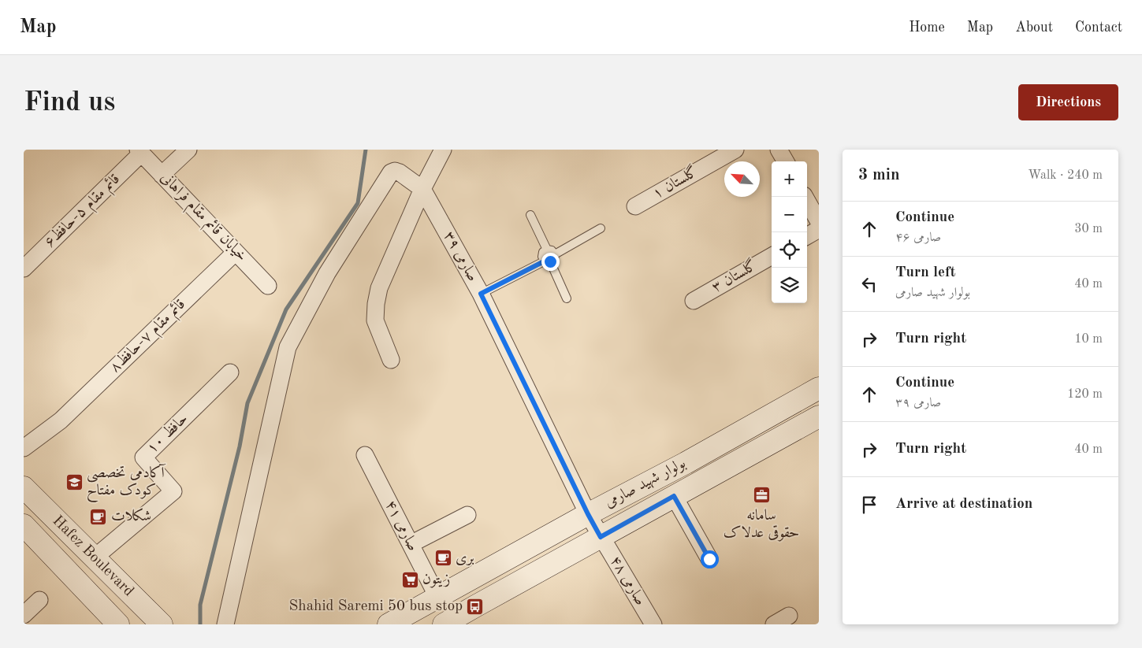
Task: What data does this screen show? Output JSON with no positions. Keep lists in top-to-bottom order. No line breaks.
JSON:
{"streets":{"main road":["بولوار شهید صارمی","Hafez Boulevard"],"street":["گلستان ۱","قائم مقام ۵-حافظ۶","خیابان قائم مقام فراهانی","صارمی ۳۹","گلستان ۳","قائم مقام ۷-حافظ۸","حافظ ۱۰","صارمی ۴۱","صارمی ۴۸"]},"crossings":[["قائم مقام ۵-حافظ۶","خیابان قائم مقام فراهانی"],["خیابان قائم مقام فراهانی","قائم مقام ۷-حافظ۸"],["صارمی ۳۹","بولوار شهید صارمی"],["صارمی ۳۹","صارمی ۴۸"],["حافظ ۱۰","Hafez Boulevard"],["بولوار شهید صارمی","صارمی ۴۱"],["بولوار شهید صارمی","صارمی ۴۸"]],"places":{"school or university":["آکادمی تخصصی کودک مفتاح"],"office":["سامانه حقوقی عدلاک"],"cafe":["شکلات","بری"],"supermarket":["زیتون"],"bus stop":["Shahid Saremi 50 bus stop"]},"north":"top left","page":{"header":"Map","nav":["Home","Map","About","Contact"],"buttons":"Directions","title":"Find us","heading":["3 min","Walk · 240 m"],"map_buttons":["+","−"],"list":[["Continue","صارمی ۴۶","30 m"],["Turn left","بولوار شهید صارمی","40 m"],["Turn right","10 m"],["Continue","صارمی ۳۹","120 m"],["Turn right","40 m"],"Arrive at destination"]}}
